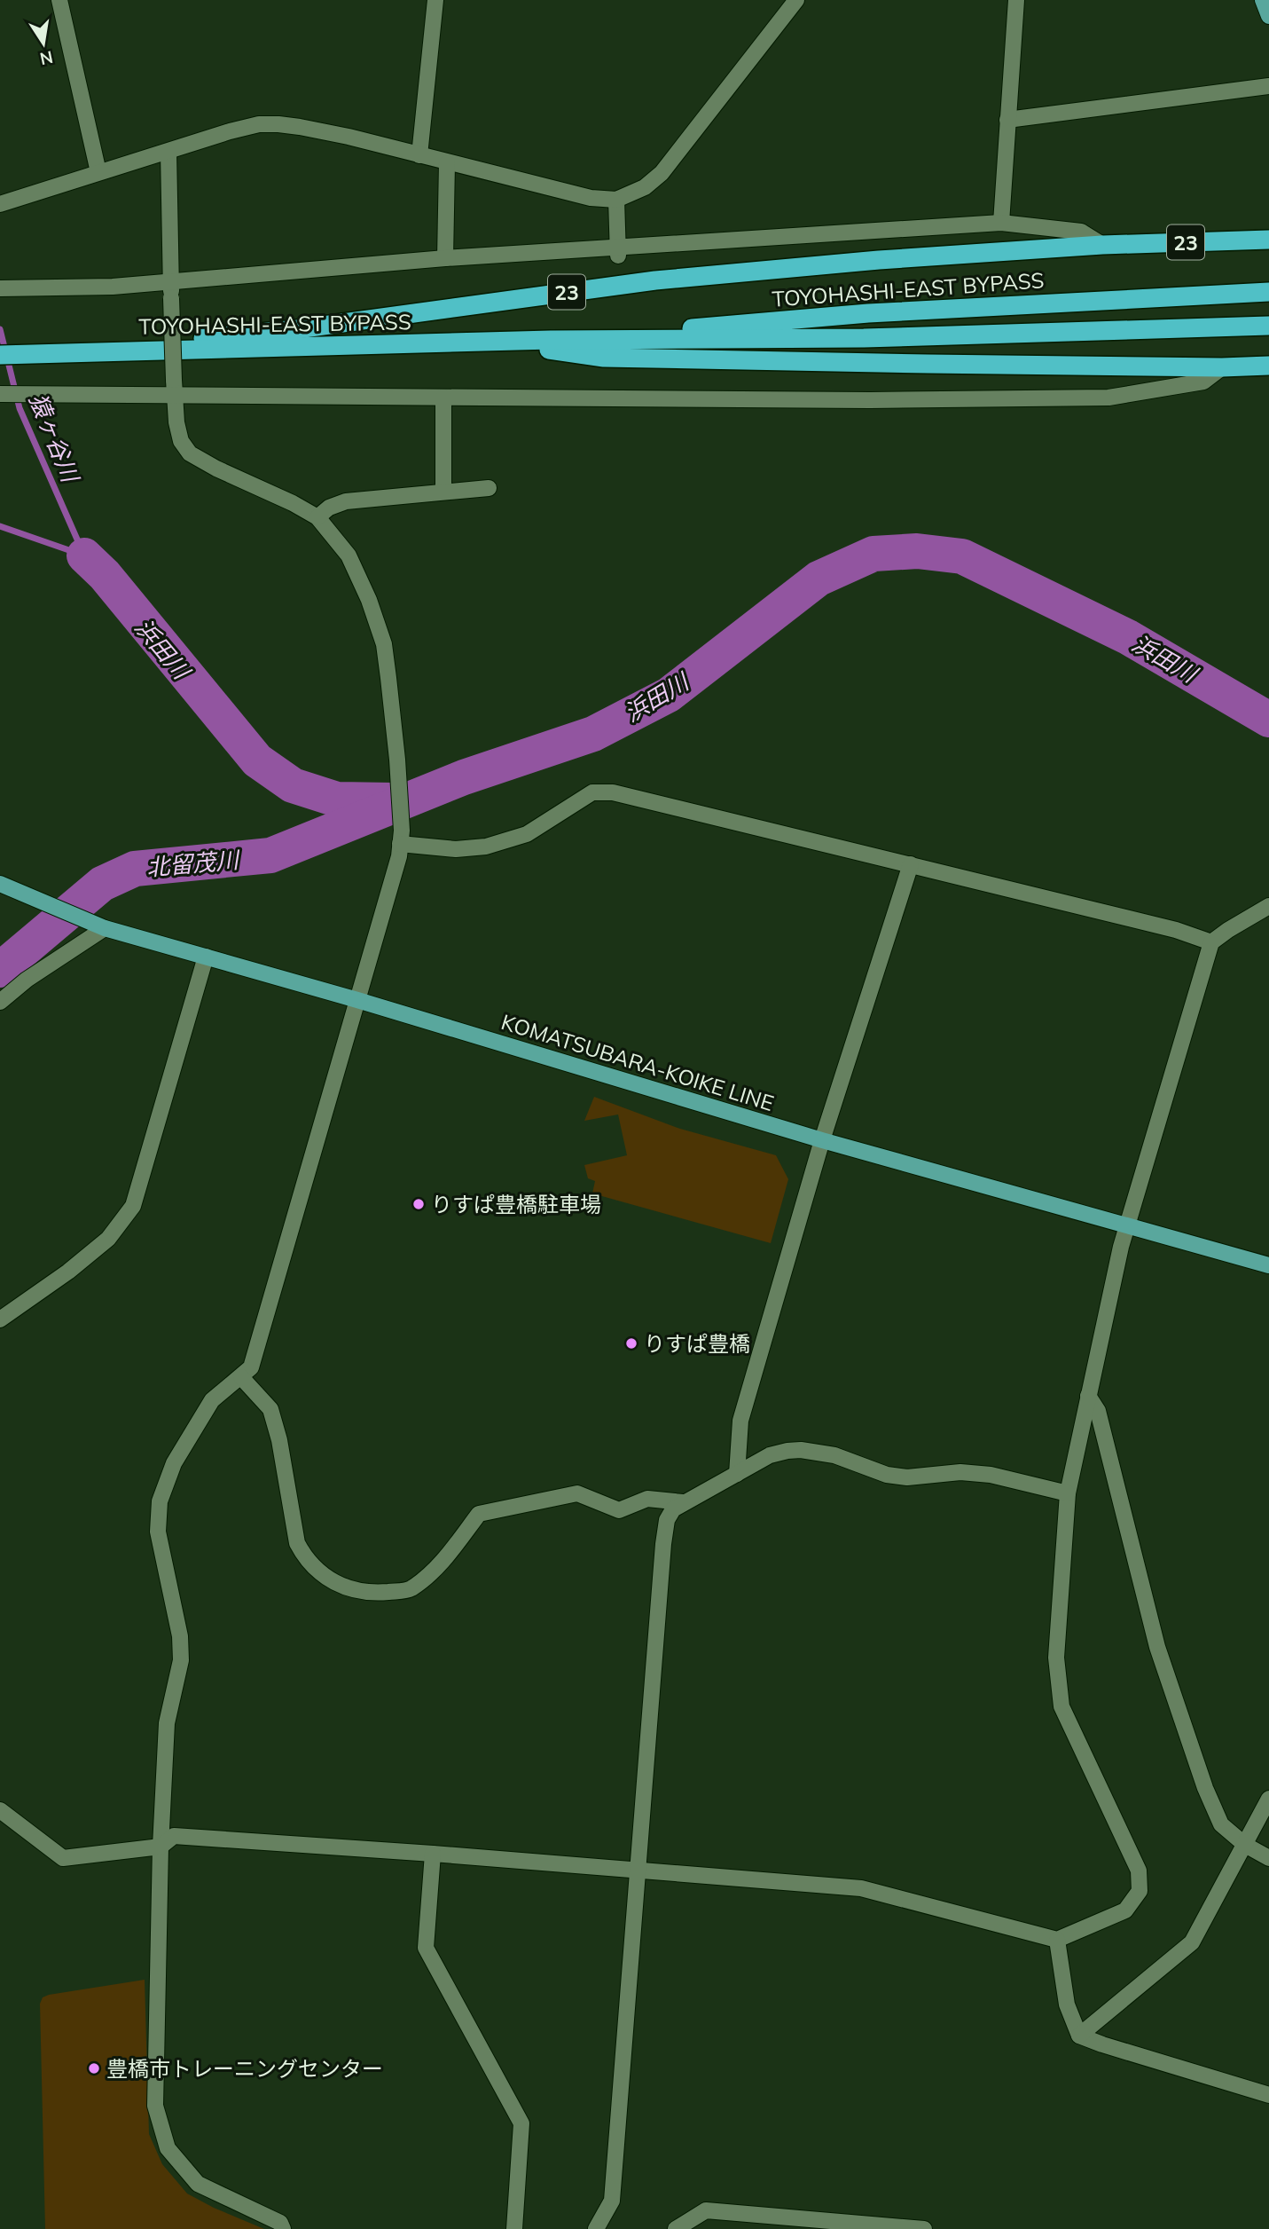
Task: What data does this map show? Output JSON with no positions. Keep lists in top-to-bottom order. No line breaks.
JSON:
{"streets":{"highway":["23","TOYOHASHI-EAST BYPASS"],"main road":["KOMATSUBARA-KOIKE LINE"]},"crossings":[["23","TOYOHASHI-EAST BYPASS"]],"water":["猿ヶ谷川","浜田川","北留茂川"],"places":["りすぱ豊橋駐車場","りすぱ豊橋","豊橋市トレーニングセンター"],"north":"bottom"}
